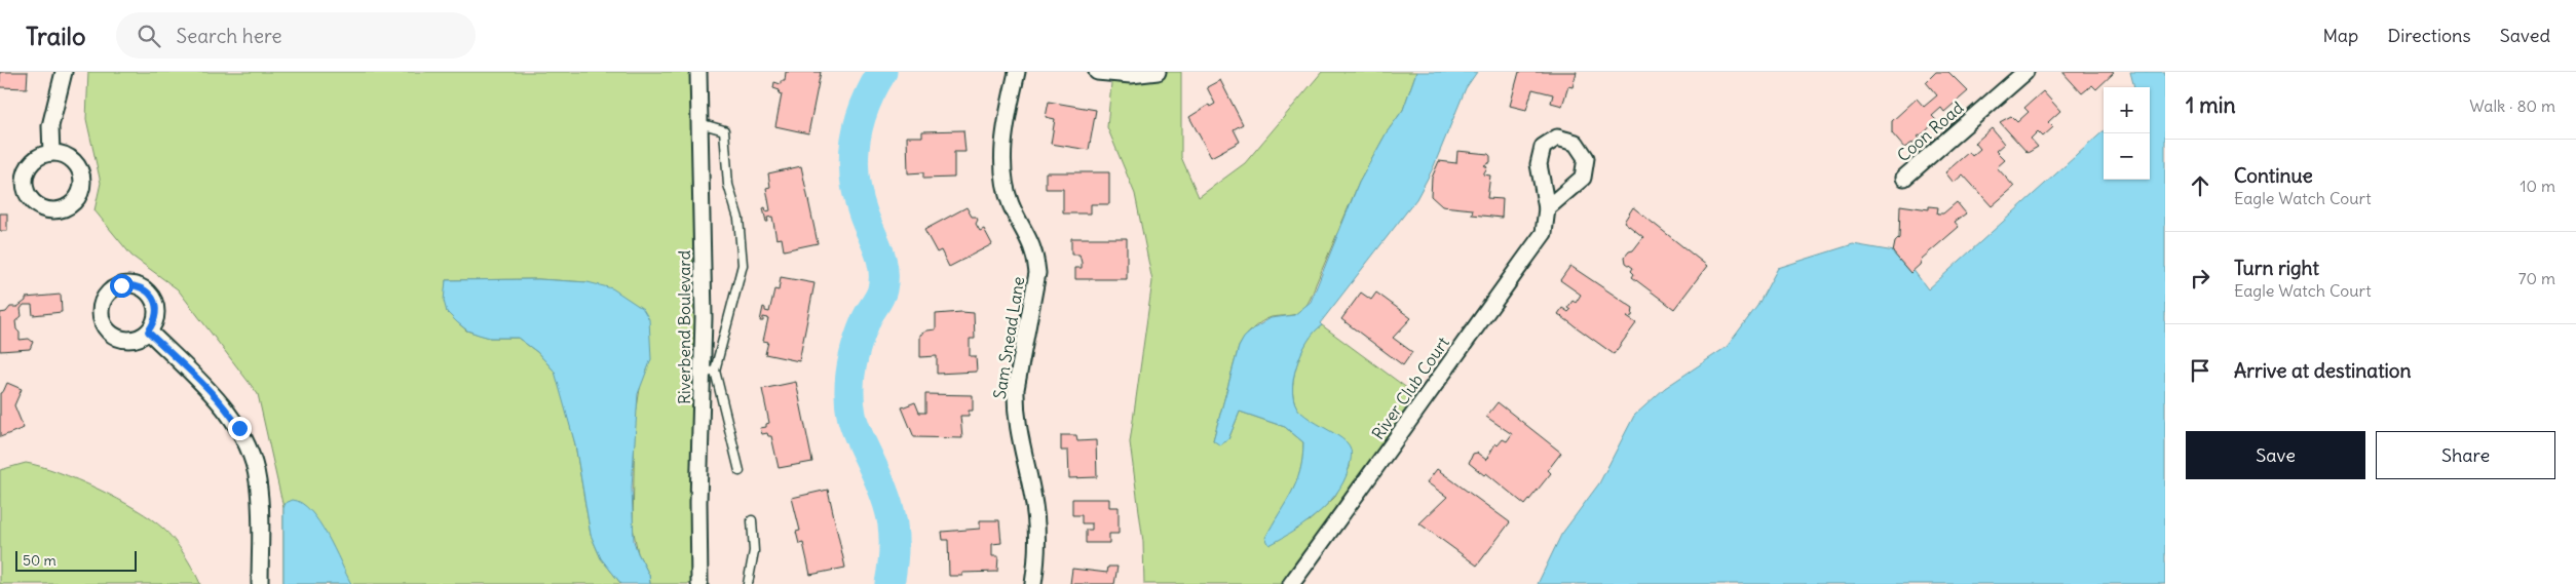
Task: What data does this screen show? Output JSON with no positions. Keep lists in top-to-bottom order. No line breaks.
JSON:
{"streets":{"street":["Coon Road","Riverbend Boulevard","Sam Snead Lane","River Club Court"]},"scale_bar":"50 m","page":{"header":"Trailo","search":"Search here","nav":["Map","Directions","Saved"],"heading":["1 min","Walk · 80 m"],"map_buttons":["+","−"],"list":[["Continue","Eagle Watch Court","10 m"],["Turn right","Eagle Watch Court","70 m"],"Arrive at destination"],"buttons":["Save","Share"],"scale":"50 m"}}
